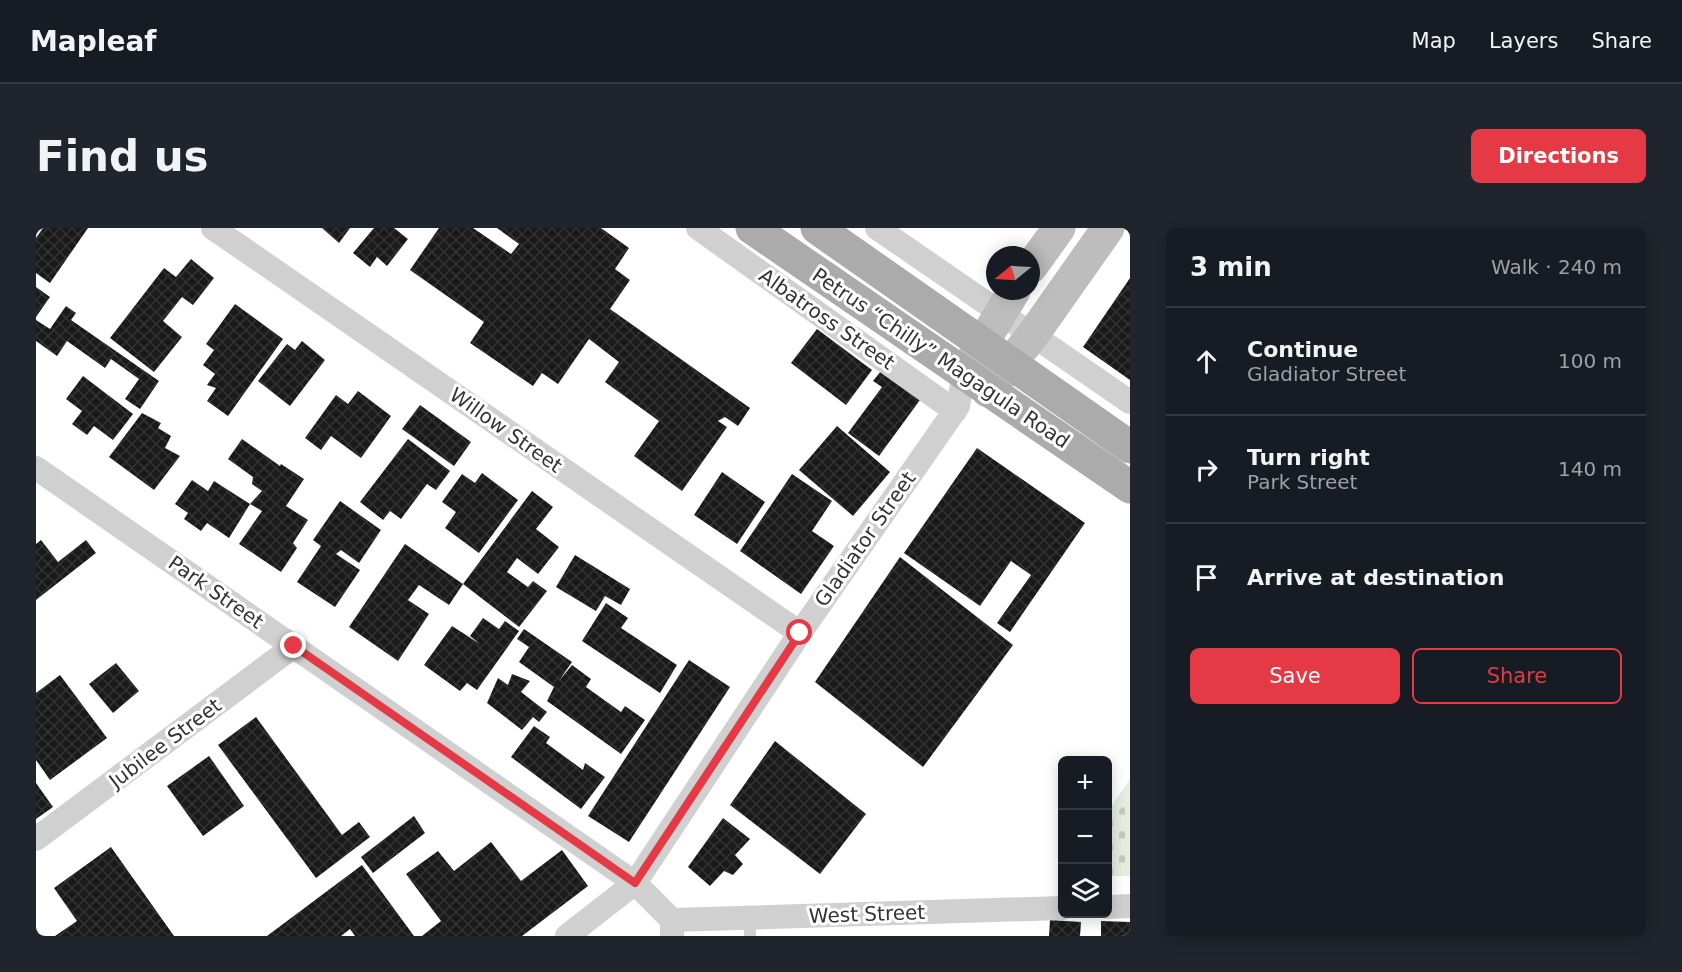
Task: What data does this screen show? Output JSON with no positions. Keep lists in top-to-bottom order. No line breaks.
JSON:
{"streets":{"main road":["Petrus “Chilly” Magagula Road"],"street":["Albatross Street","Willow Street","Gladiator Street","Park Street","Jubilee Street","West Street"]},"crossings":[["Albatross Street","Gladiator Street"],["Petrus “Chilly” Magagula Road","Gladiator Street"],["Willow Street","Gladiator Street"],["Gladiator Street","Park Street"],["Park Street","Jubilee Street"],["Park Street","West Street"]],"north":"left","page":{"header":"Mapleaf","nav":["Map","Layers","Share"],"buttons":["Directions",["Save","Share"]],"title":"Find us","heading":["3 min","Walk · 240 m"],"list":[["Continue","Gladiator Street","100 m"],["Turn right","Park Street","140 m"],"Arrive at destination"],"map_buttons":["+","−"]}}
